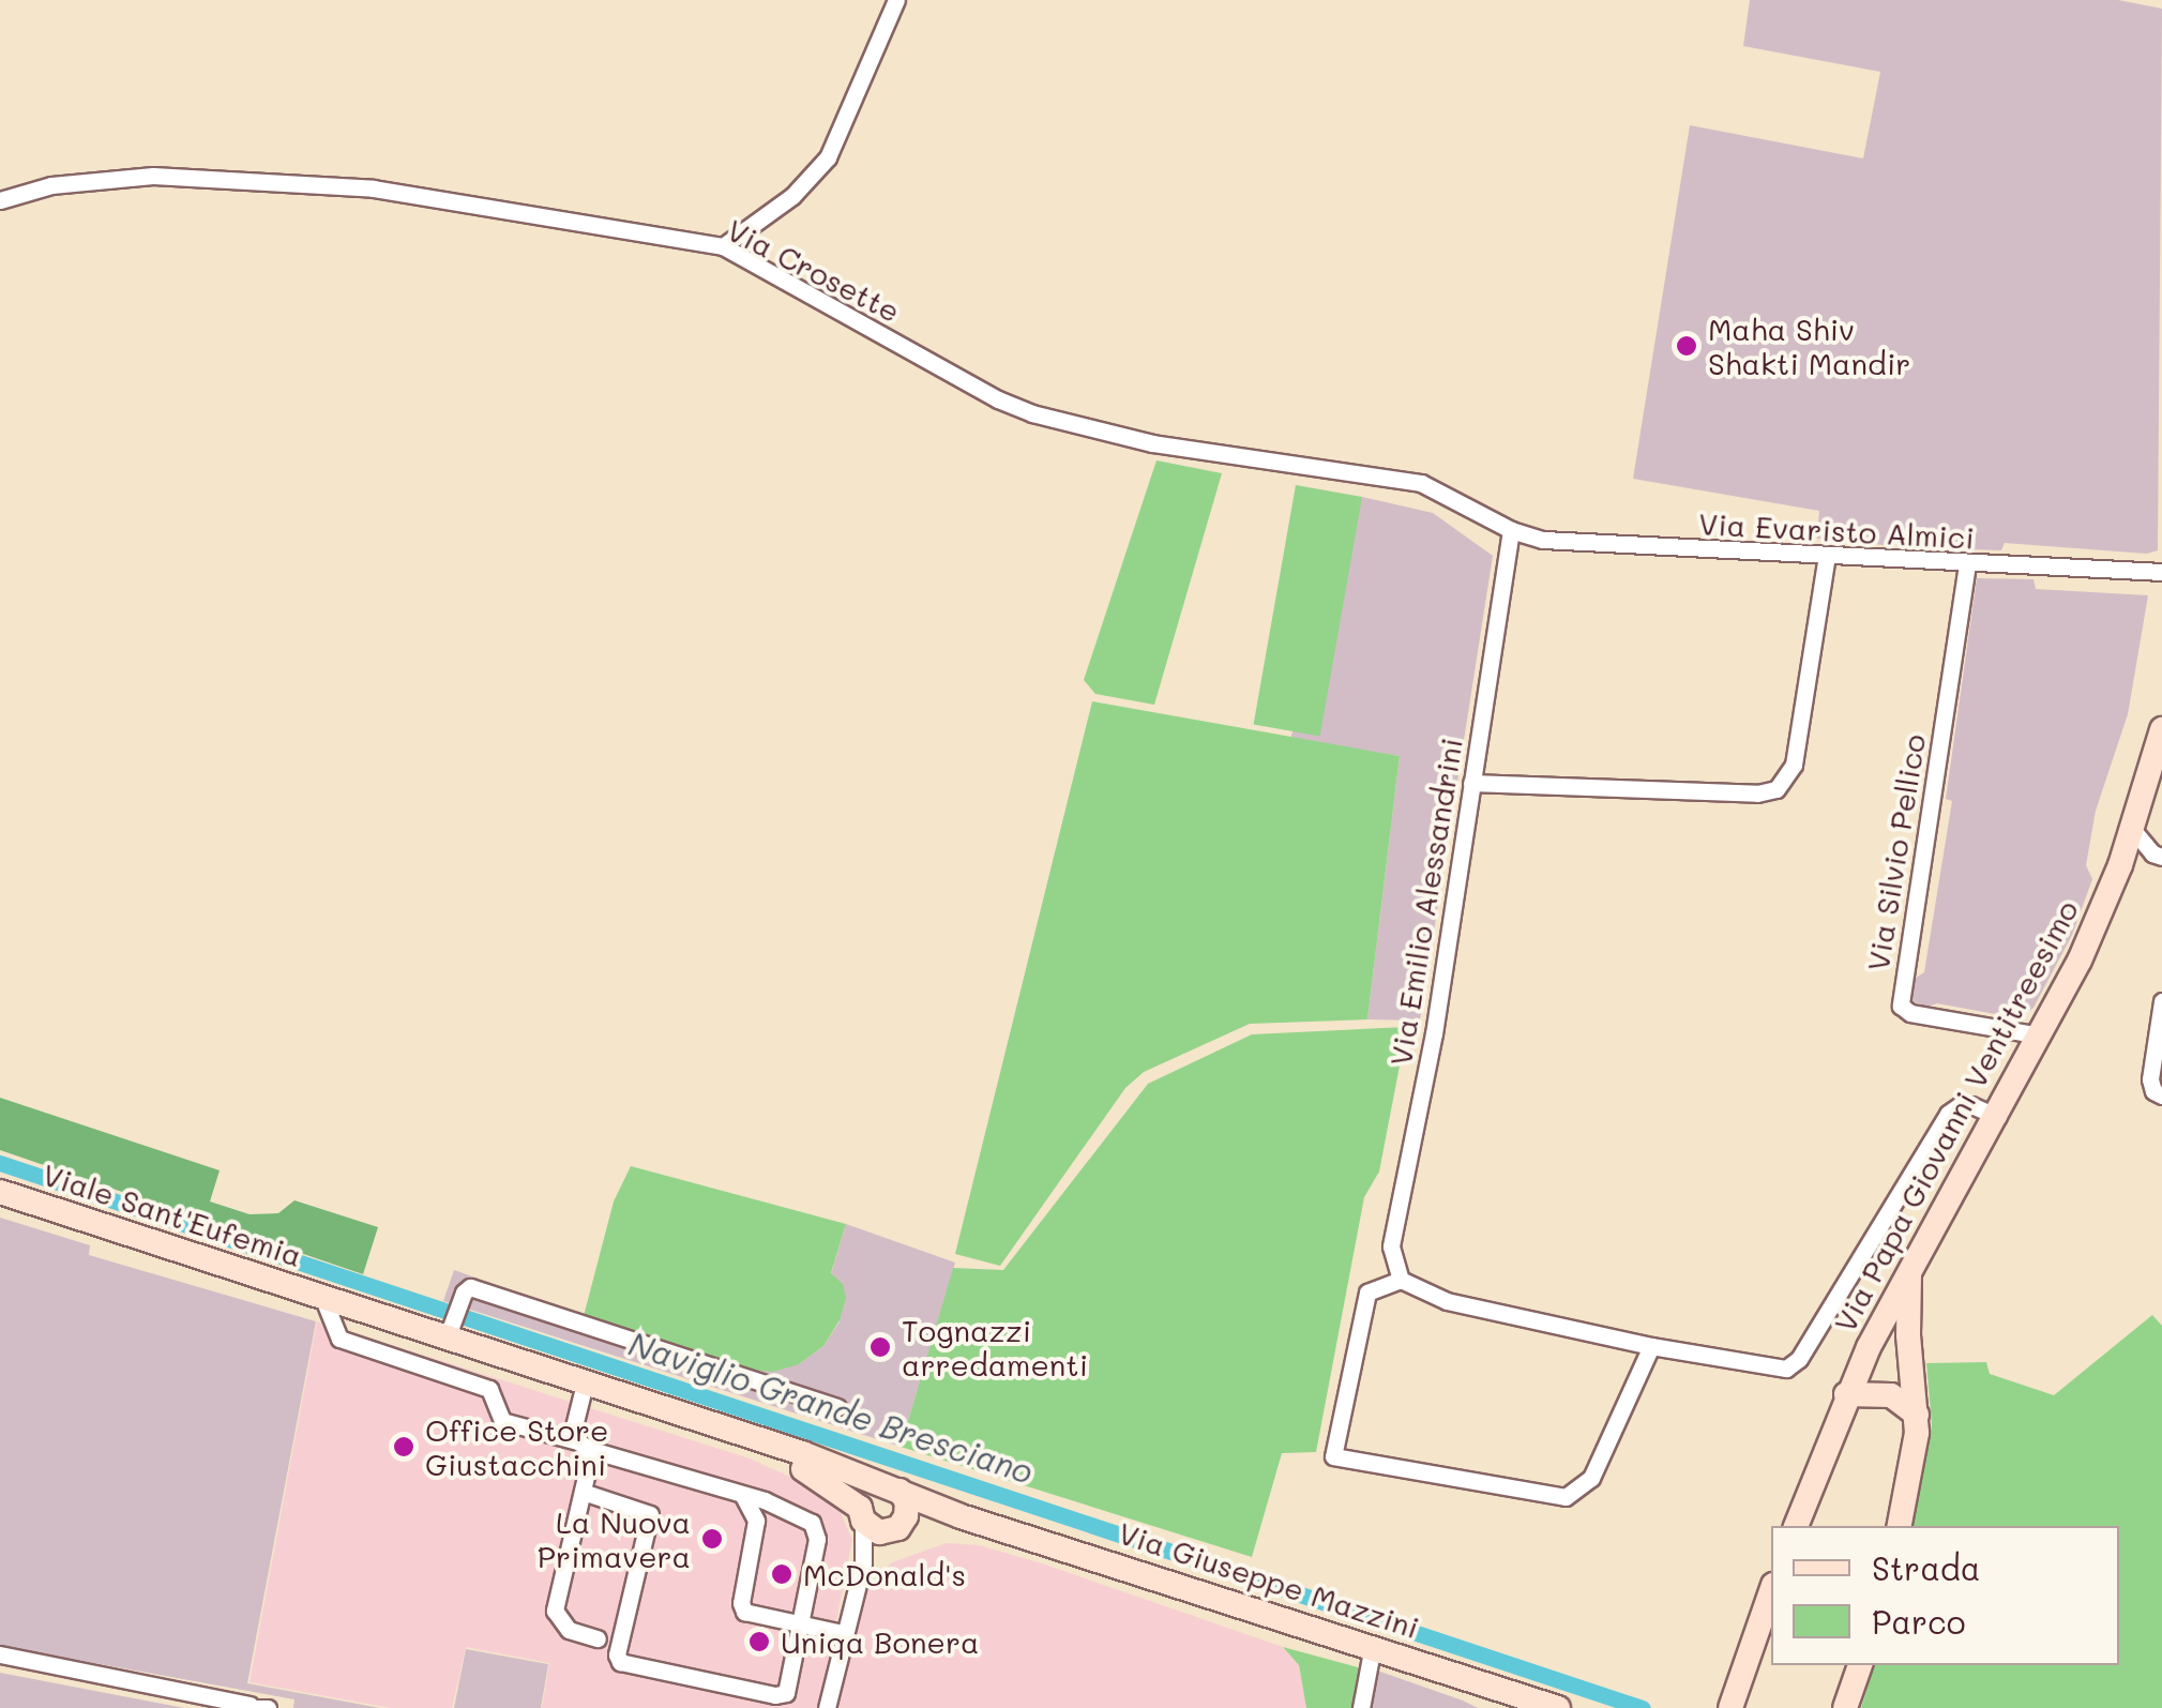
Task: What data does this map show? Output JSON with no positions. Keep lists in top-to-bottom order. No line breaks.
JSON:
{"streets":{"main road":["Via Papa Giovanni Ventitreesimo","Viale Sant'Eufemia","Via Giuseppe Mazzini"],"street":["Via Crosette","Via Evaristo Almici","Via Silvio Pellico","Via Emilio Alessandrini"]},"crossings":[["Via Crosette","Via Evaristo Almici"],["Via Crosette","Via Emilio Alessandrini"],["Via Evaristo Almici","Via Silvio Pellico"],["Via Evaristo Almici","Via Emilio Alessandrini"],["Via Silvio Pellico","Via Papa Giovanni Ventitreesimo"],["Viale Sant'Eufemia","Via Giuseppe Mazzini"]],"water":["Naviglio Grande Bresciano"],"places":["Maha Shiv Shakti Mandir","Tognazzi arredamenti","Office Store Giustacchini","La Nuova Primavera","McDonald's","Uniqa Bonera"],"legend":["Strada","Parco"]}
